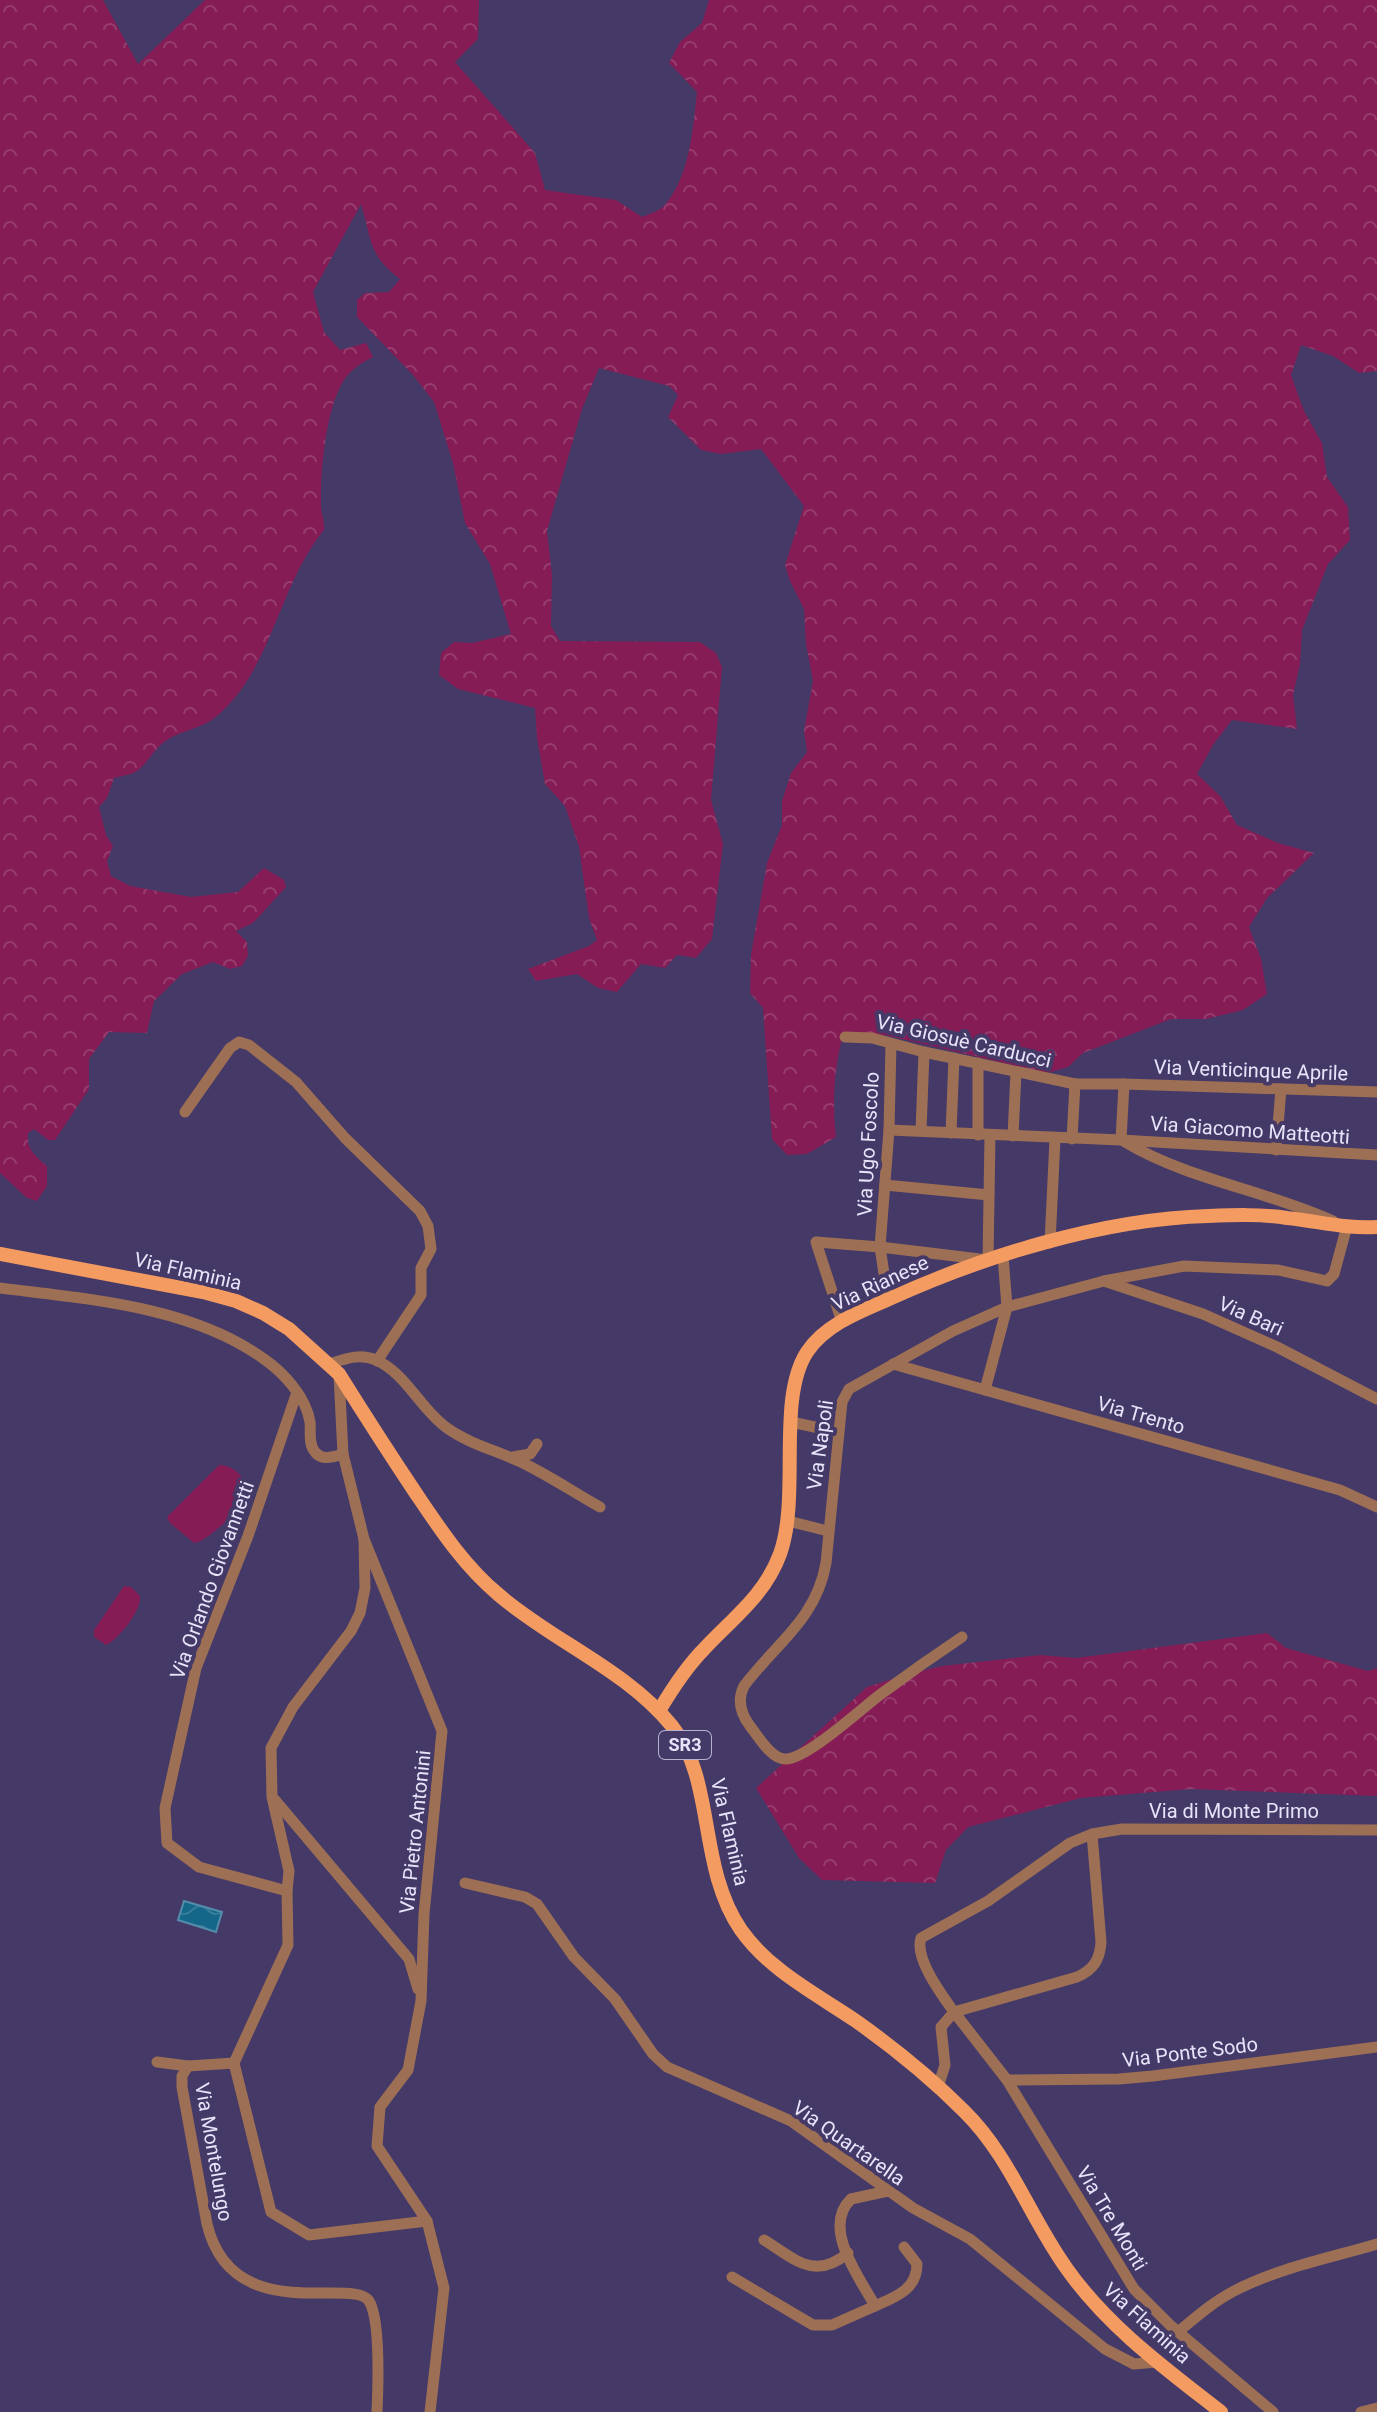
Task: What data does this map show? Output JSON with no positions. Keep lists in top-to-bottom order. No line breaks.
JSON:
{"streets":{"main road":["Via Flaminia","Via Rianese","SR3"],"street":["Via Giosuè Carducci","Via Venticinque Aprile","Via Giacomo Matteotti","Via Ugo Foscolo","Via Bari","Via Trento","Via Napoli","Via Orlando Giovannetti","Via di Monte Primo","Via Pietro Antonini","Via Ponte Sodo","Via Quartarella","Via Montelungo","Via Tre Monti"]},"crossings":[["Via Giosuè Carducci","Via Venticinque Aprile"],["Via Giosuè Carducci","Via Ugo Foscolo"],["Via Giacomo Matteotti","Via Ugo Foscolo"],["Via Ugo Foscolo","Via Rianese"],["Via Flaminia","Via Rianese"],["Via Flaminia","Via Pietro Antonini"],["Via Flaminia","Via Quartarella"],["Via Rianese","Via Napoli"],["Via Bari","Via Napoli"],["Via Trento","Via Napoli"],["Via Orlando Giovannetti","Via Montelungo"],["Via di Monte Primo","Via Tre Monti"],["Via Pietro Antonini","Via Montelungo"],["Via Ponte Sodo","Via Tre Monti"]]}
